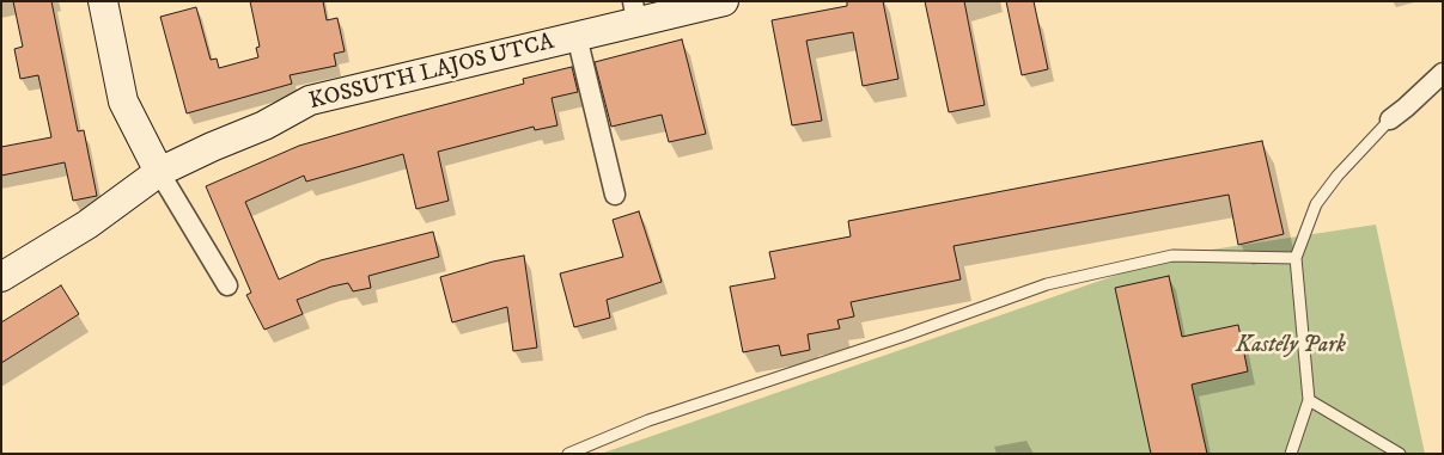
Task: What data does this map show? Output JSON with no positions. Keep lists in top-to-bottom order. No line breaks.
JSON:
{"streets":{"main road":["KOSSUTH LAJOS UTCA"]},"parks":["Kastély Park"]}
